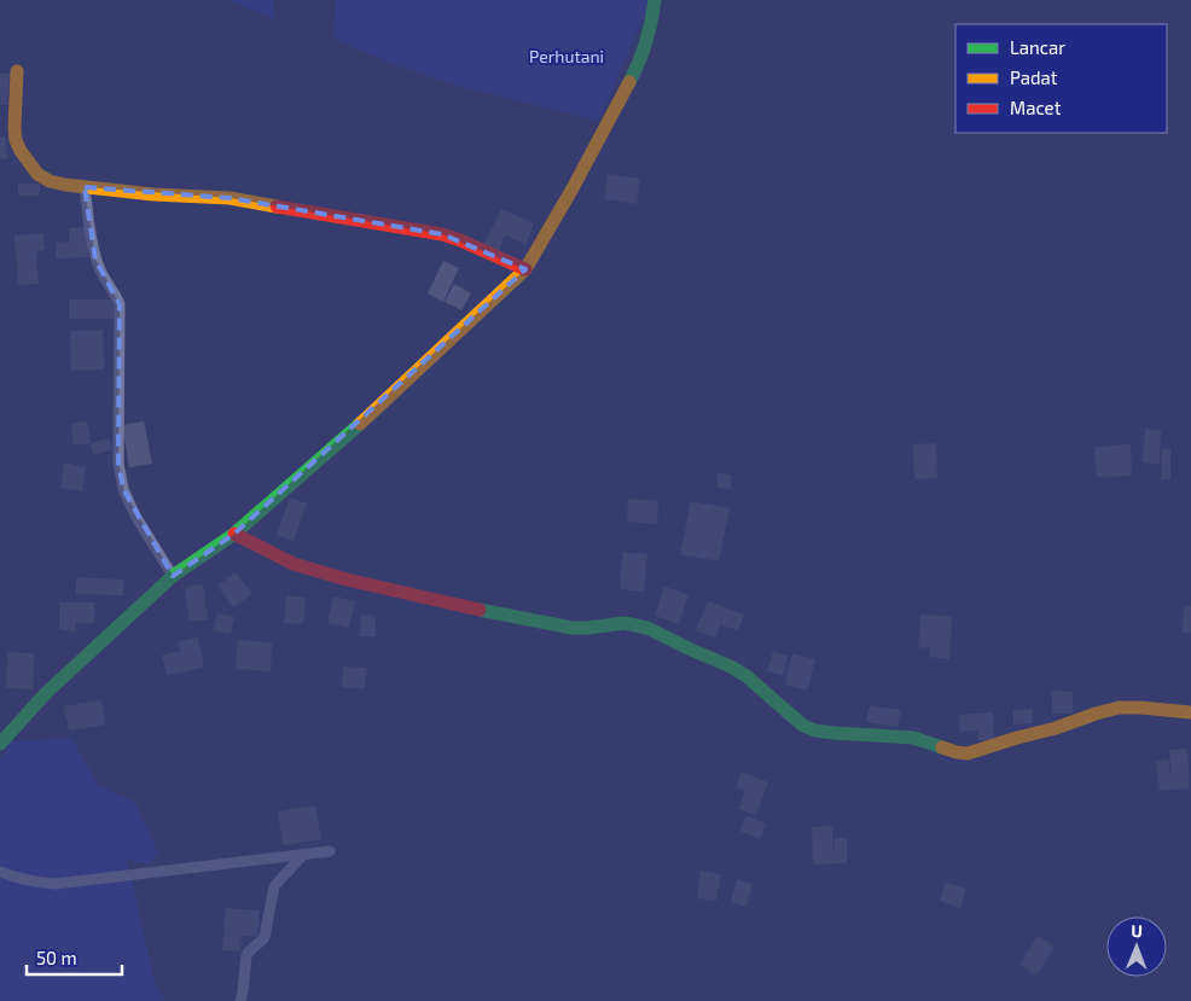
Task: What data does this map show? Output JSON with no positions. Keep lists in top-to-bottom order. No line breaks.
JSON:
{"parks":["Perhutani"],"legend":["Lancar","Padat","Macet"],"scale_bar":"50 m","north":"top"}
